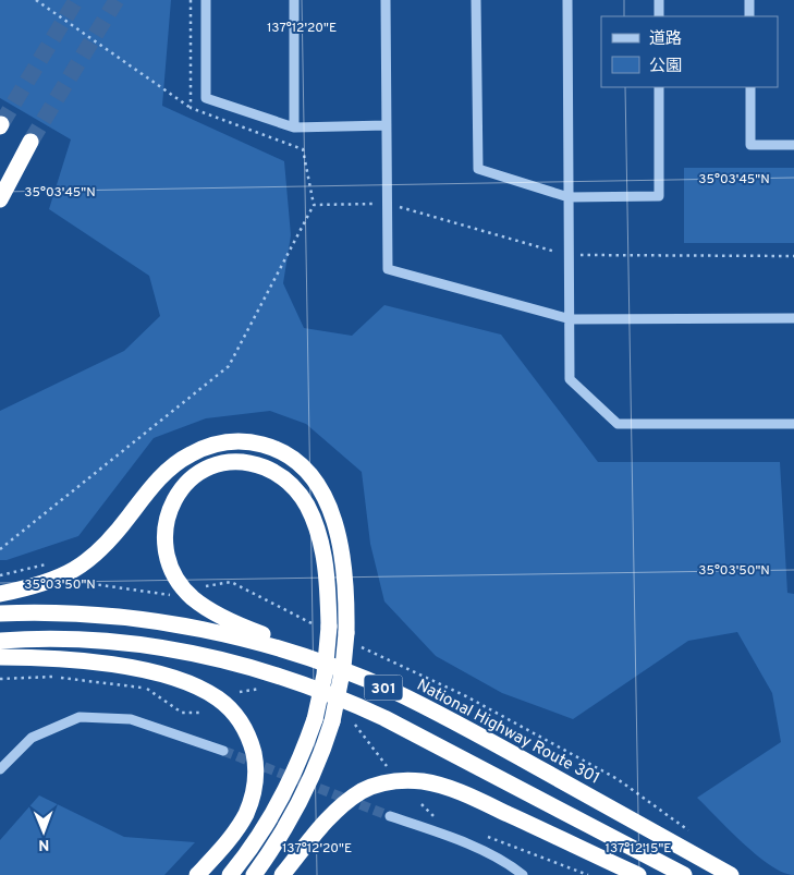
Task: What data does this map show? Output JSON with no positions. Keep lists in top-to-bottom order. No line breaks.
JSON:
{"streets":{"highway":["301","National Highway Route 301"]},"legend":["道路","公園"],"north":"bottom","coordinates":["137°12'20\"E","35°03'45\"N","35°03'50\"N","137°12'15\"E"]}
